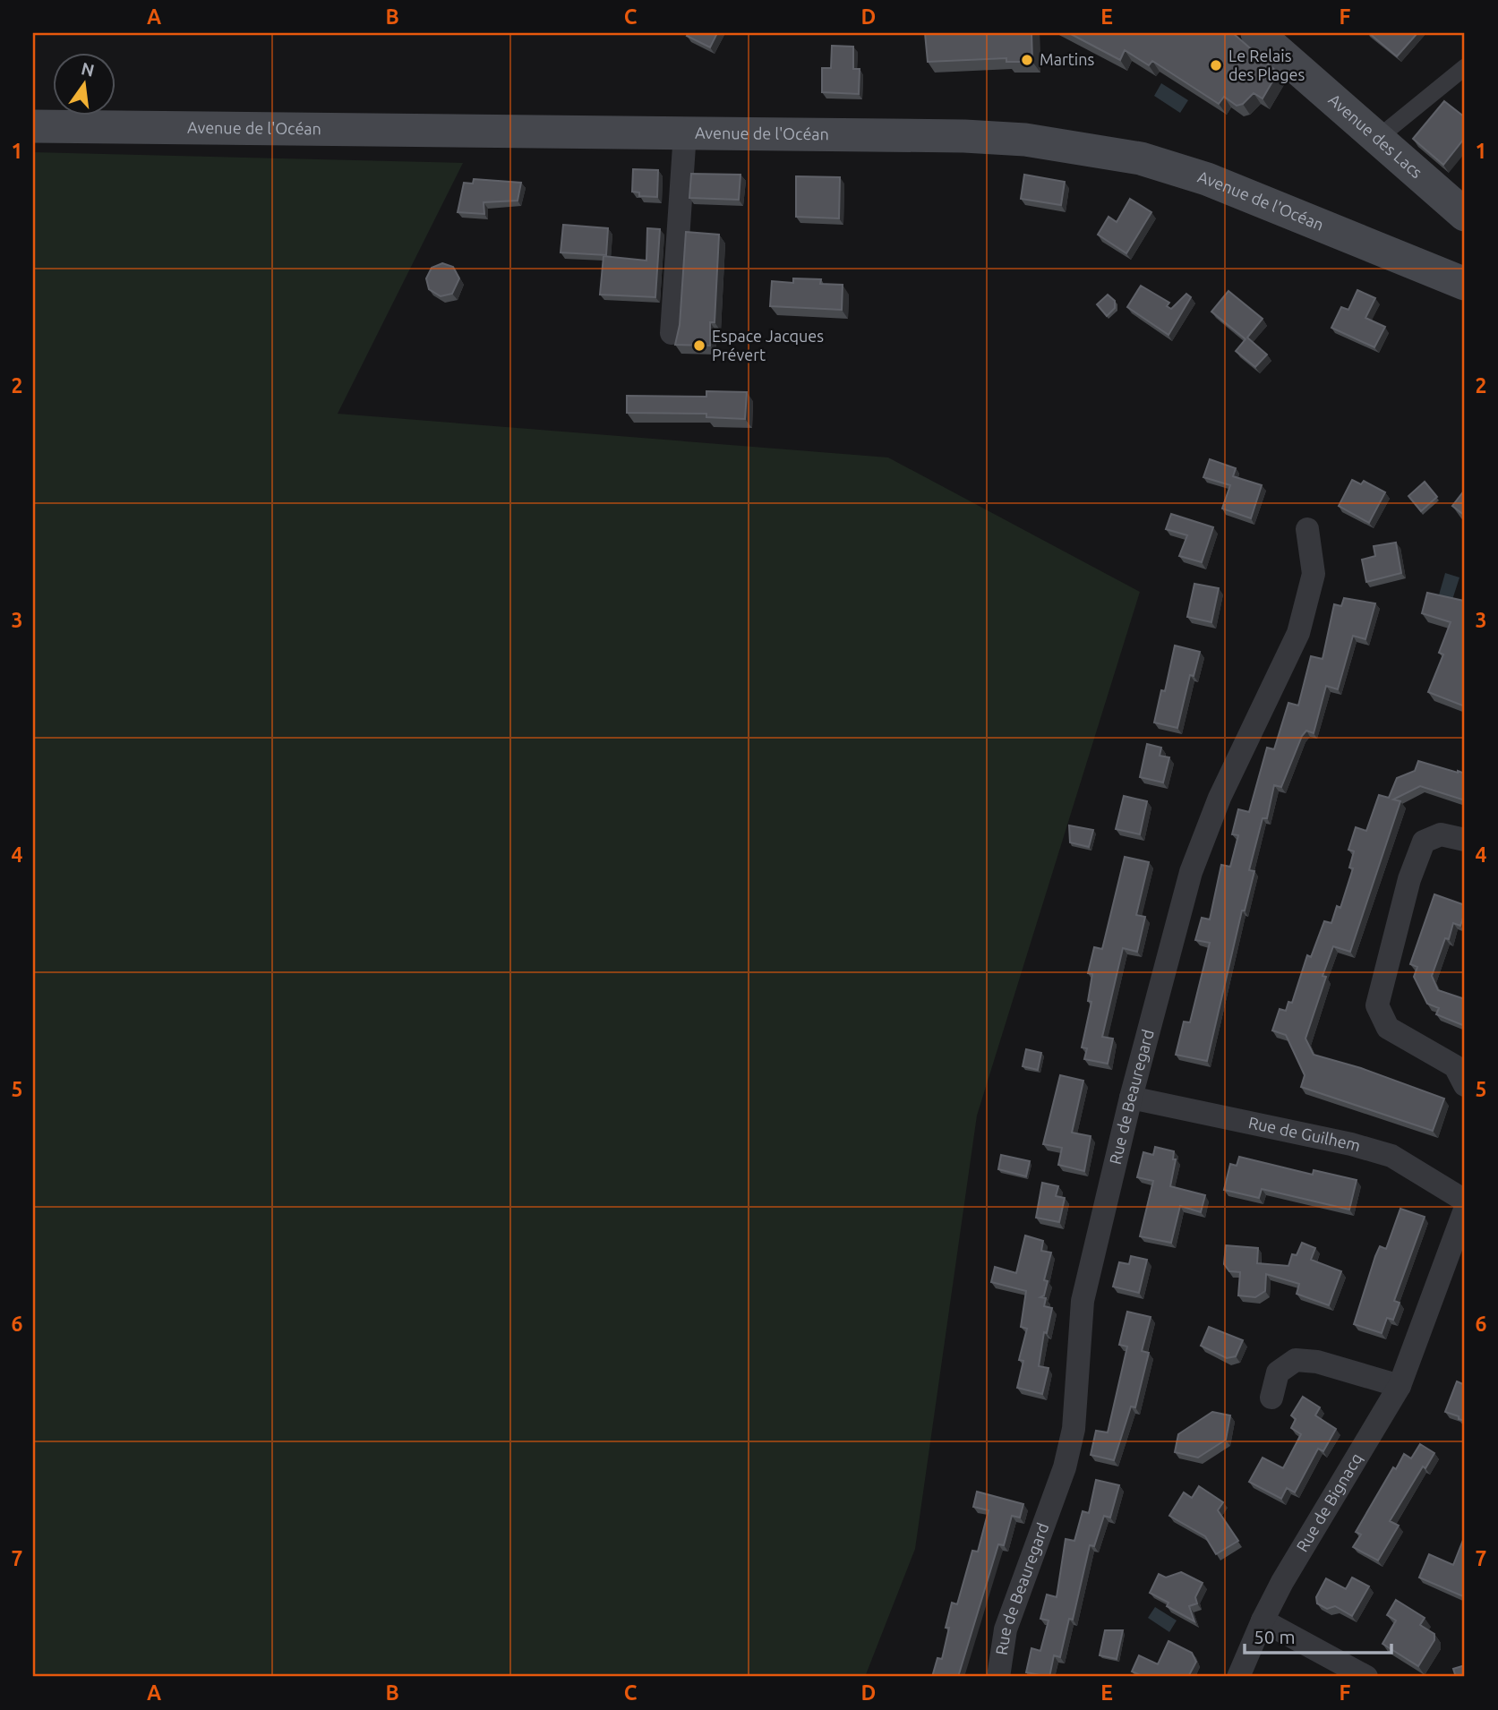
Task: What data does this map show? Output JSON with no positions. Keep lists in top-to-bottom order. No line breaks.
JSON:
{"streets":{"main road":["Avenue de l'Océan","Avenue des Lacs"],"street":["Rue de Beauregard","Rue de Guilhem","Rue de Bignacq"]},"crossings":[["Rue de Beauregard","Rue de Guilhem"]],"places":["Martins","Le Relais des Plages","Espace Jacques Prévert"],"scale_bar":"50 m","north":"top","grid":{"columns":["A","B","C","D","E","F"],"rows":["1","2","3","4","5","6","7"]}}
